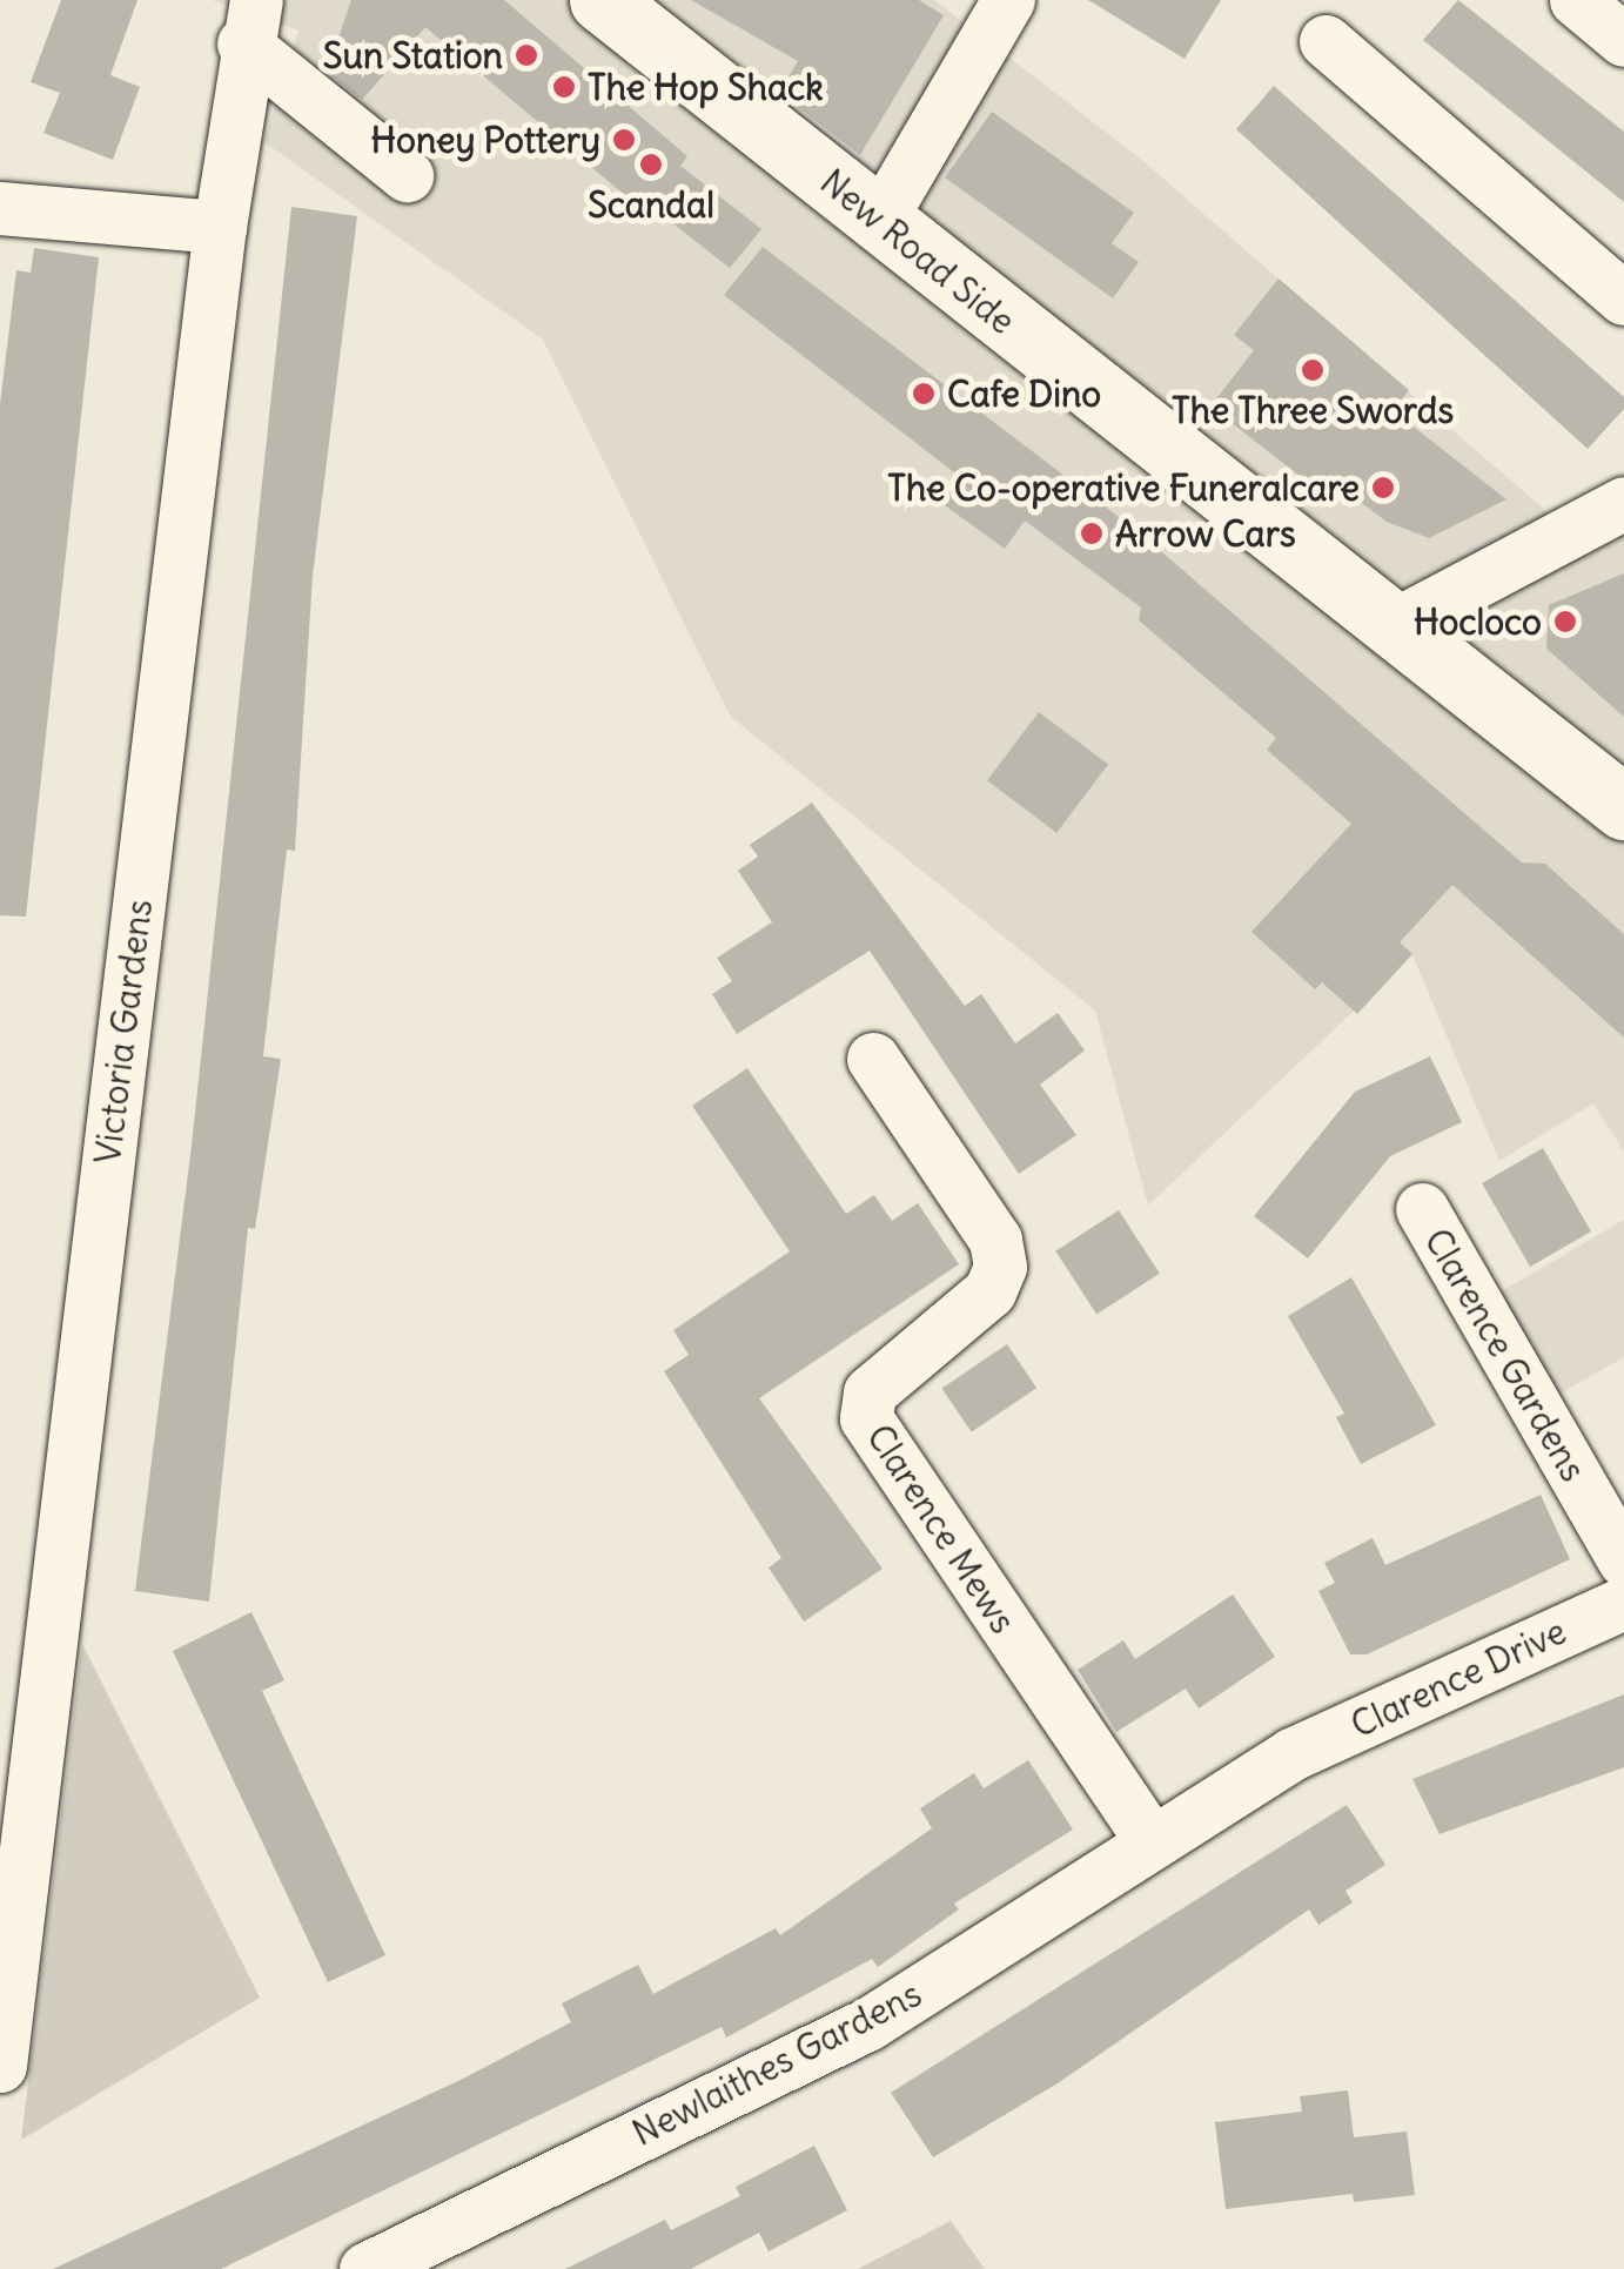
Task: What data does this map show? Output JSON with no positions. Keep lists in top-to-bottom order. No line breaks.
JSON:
{"streets":{"main road":["New Road Side"],"street":["Victoria Gardens","Clarence Gardens","Clarence Mews","Clarence Drive","Newlaithes Gardens"]},"crossings":[["Clarence Mews","Newlaithes Gardens"],["Clarence Drive","Newlaithes Gardens"]],"places":["Sun Station","The Hop Shack","Honey Pottery","Scandal","The Three Swords","Cafe Dino","The Co-operative Funeralcare","Arrow Cars","Hocloco"]}
